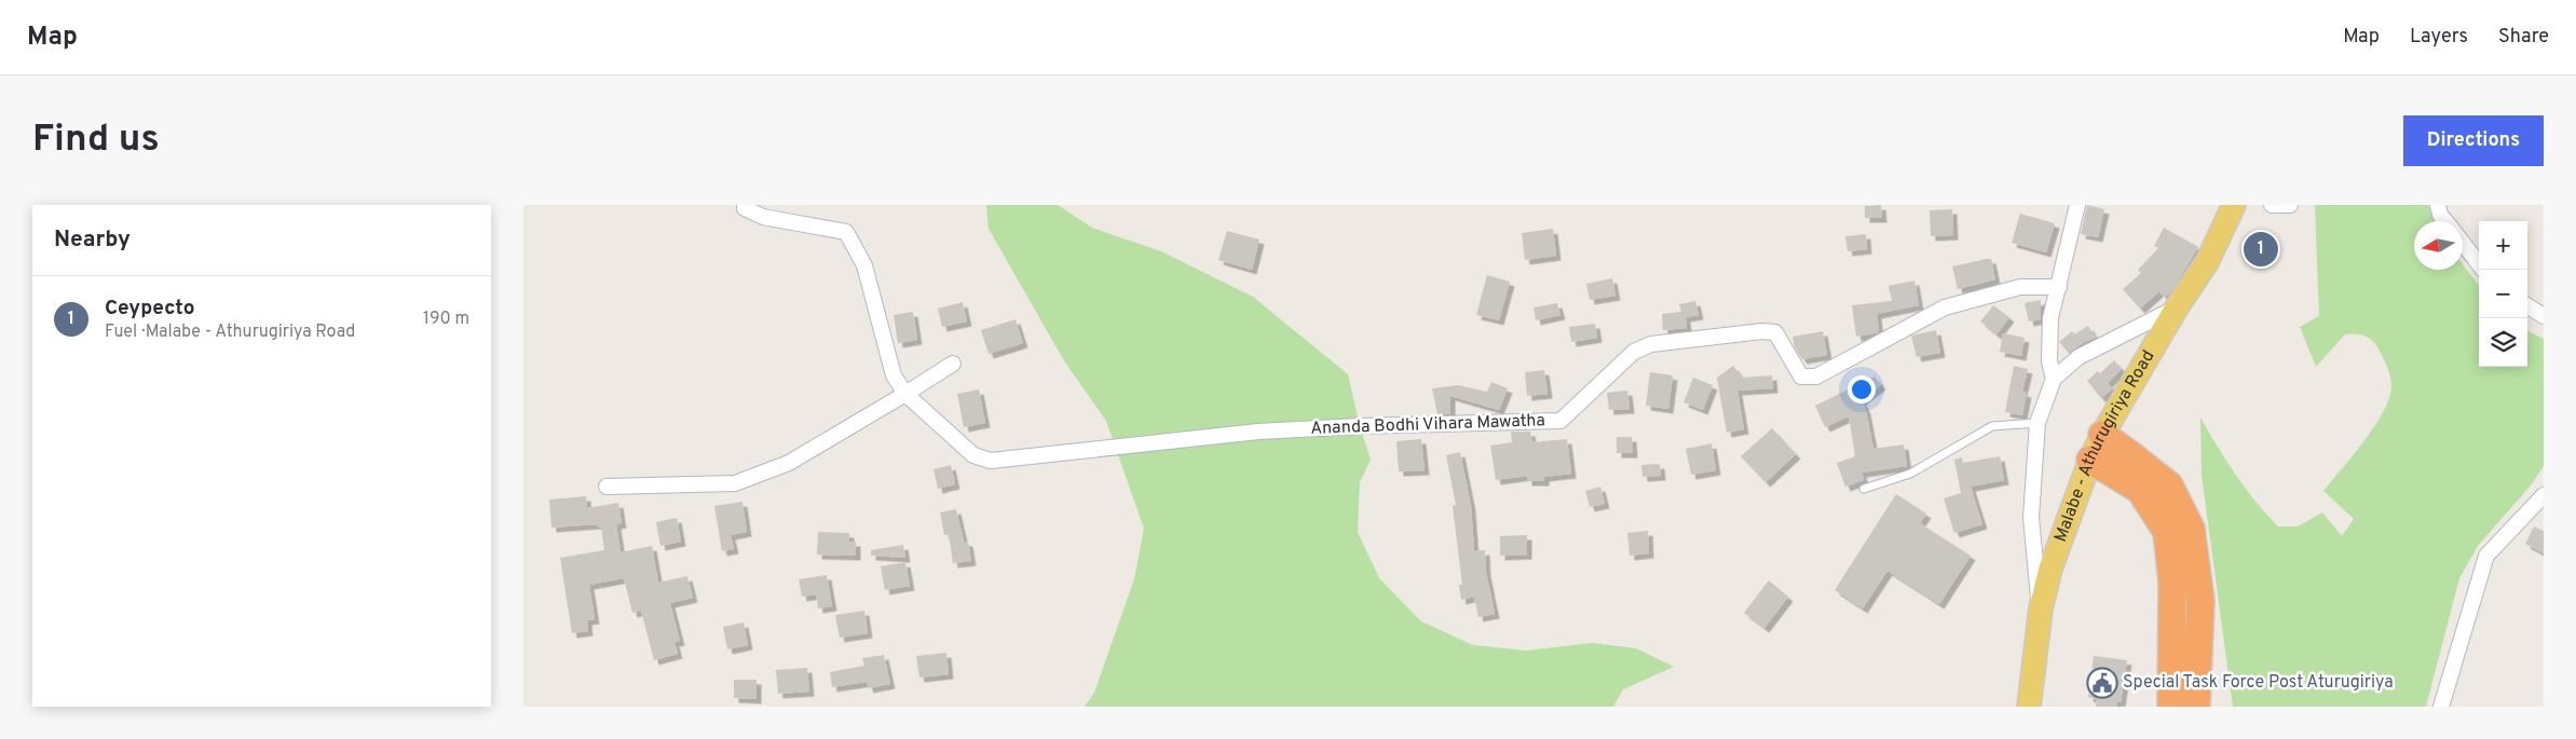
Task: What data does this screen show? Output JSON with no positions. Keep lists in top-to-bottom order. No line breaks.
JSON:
{"streets":{"main road":["Malabe - Athurugiriya Road"],"street":["Ananda Bodhi Vihara Mawatha"]},"places":{"public building":["Special Task Force Post Aturugiriya"]},"north":"left","page":{"header":"Map","nav":["Map","Layers","Share"],"buttons":"Directions","title":"Find us","heading":"Nearby","map_buttons":["+","−"],"pins":"1","list":[{"mark":"1","name":"Ceypecto","note":"Fuel · Malabe - Athurugiriya Road","value":"190 m"}]}}
